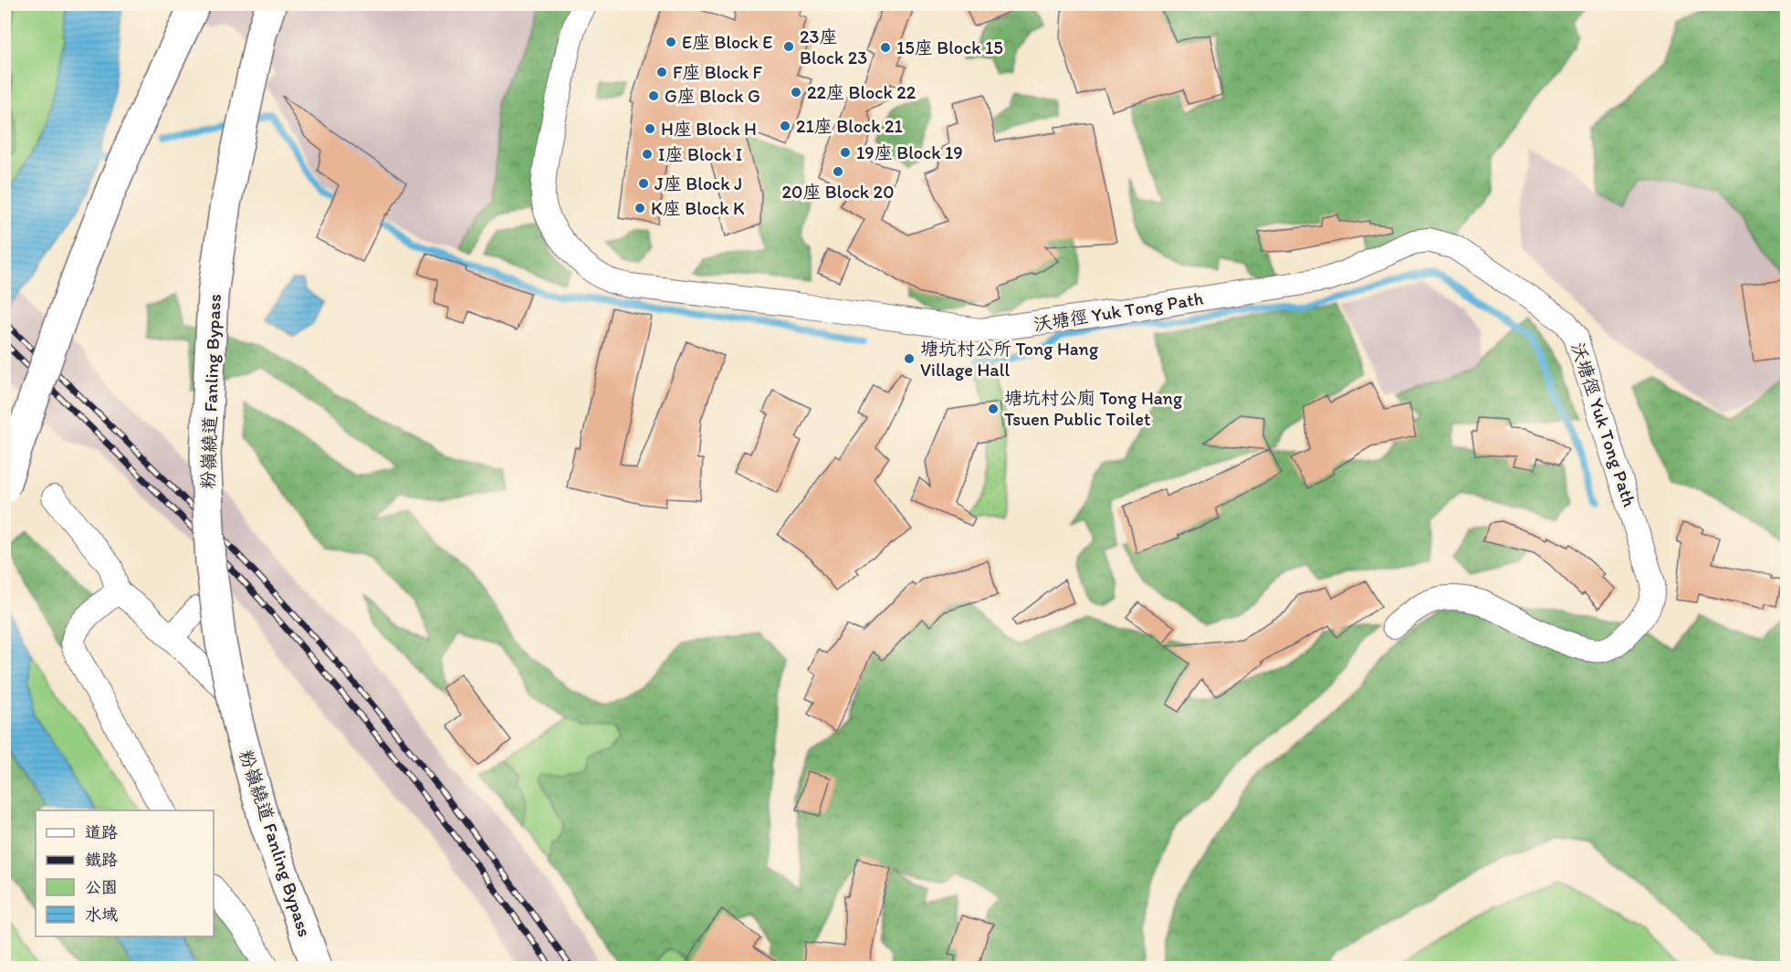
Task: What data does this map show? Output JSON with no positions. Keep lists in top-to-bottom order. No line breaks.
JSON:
{"streets":{"highway":["粉嶺繞道 Fanling Bypass"],"street":["沃塘徑 Yuk Tong Path"]},"places":["E座 Block E","23座 Block 23","15座 Block 15","F座 Block F","22座 Block 22","G座 Block G","21座 Block 21","H座 Block H","19座 Block 19","I座 Block I","20座 Block 20","J座 Block J","K座 Block K","塘坑村公所 Tong Hang Village Hall","塘坑村公廁 Tong Hang Tsuen Public Toilet"],"legend":["道路","鐵路","公園","水域"]}
